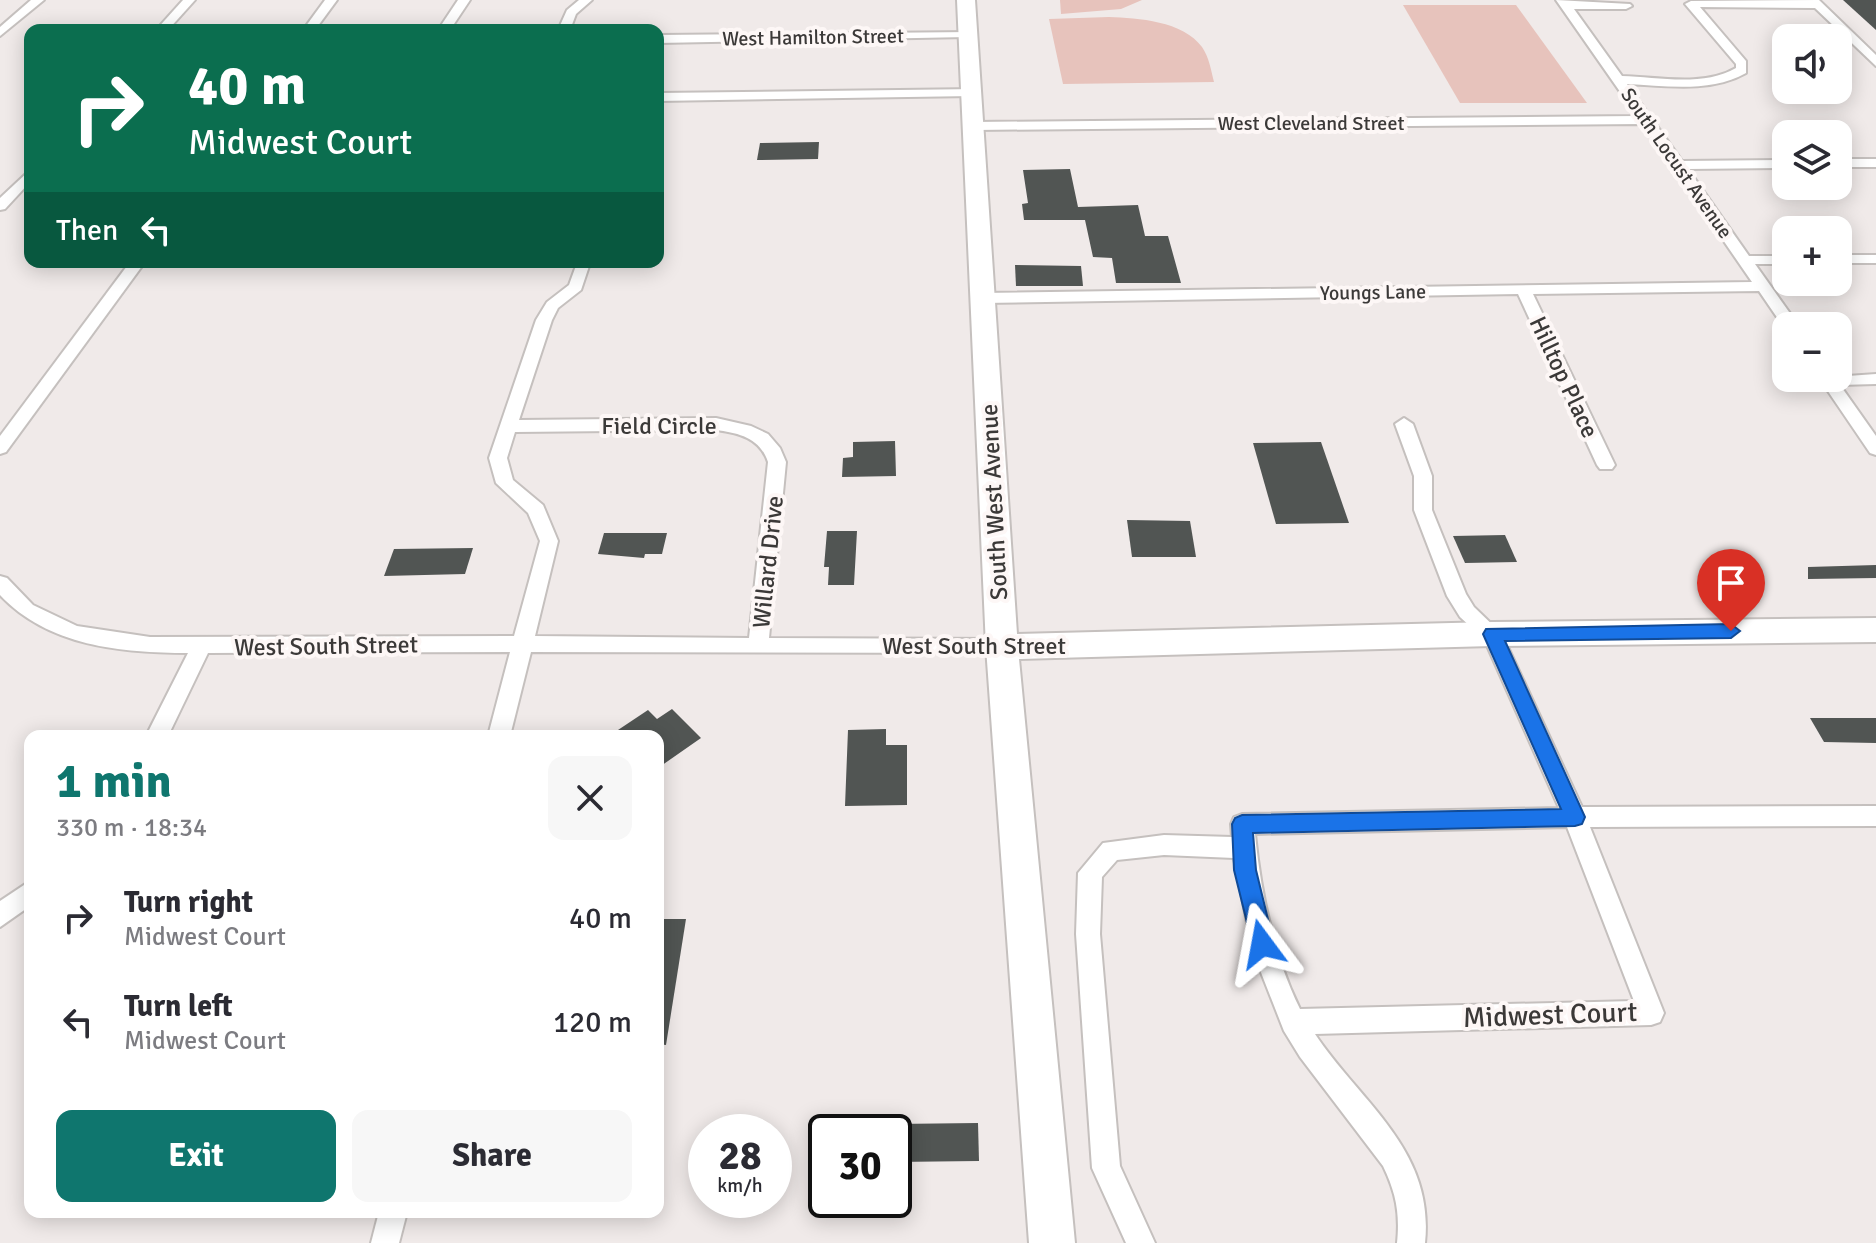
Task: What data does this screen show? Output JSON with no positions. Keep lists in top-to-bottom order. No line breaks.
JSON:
{"streets":{"main road":["South West Avenue","West South Street"],"street":["West Hamilton Street","West Cleveland Street","South Locust Avenue","Youngs Lane","Hilltop Place","Field Circle","Willard Drive","Midwest Court"]},"crossings":[["West Hamilton Street","South West Avenue"],["West Cleveland Street","South Locust Avenue"],["West Cleveland Street","South West Avenue"],["South Locust Avenue","Youngs Lane"],["Youngs Lane","Hilltop Place"],["Youngs Lane","South West Avenue"],["Field Circle","Willard Drive"],["South West Avenue","West South Street"],["Willard Drive","West South Street"],["West South Street","Midwest Court"]],"page":{"map_buttons":["+","−"],"turn":["40 m","Midwest Court"],"then":"Then","heading":["1 min","330 m · 18:34"],"list":[{"name":"Turn right","note":"Midwest Court","value":"40 m"},{"name":"Turn left","note":"Midwest Court","value":"120 m"}],"buttons":["Exit","Share"],"speed":"28 km/h","limit":"30"}}
